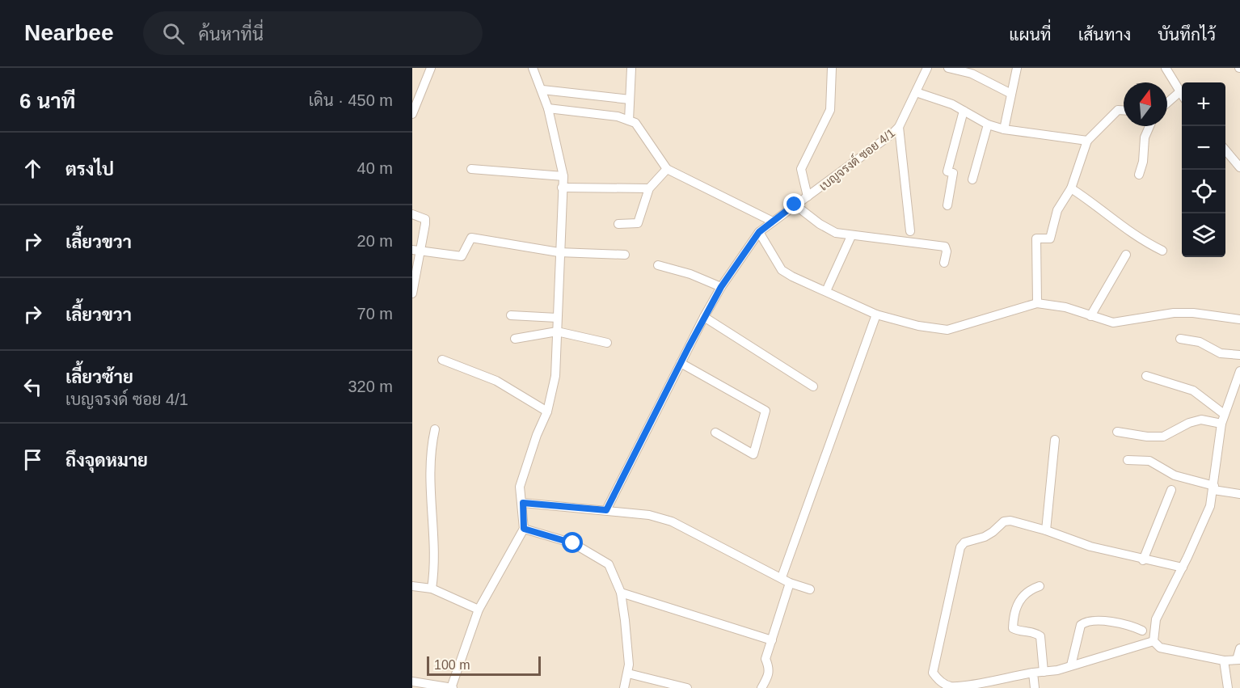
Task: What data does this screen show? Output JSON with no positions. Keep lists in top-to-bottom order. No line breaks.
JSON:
{"streets":{"street":["เบญจรงด์ ซอย 4/1"]},"scale_bar":"100 m","north":"top","page":{"header":"Nearbee","search":"ค้นหาที่นี่","nav":["แผนที่","เส้นทาง","บันทึกไว้"],"heading":["6 นาที","เดิน · 450 m"],"map_buttons":["+","−"],"list":[["ตรงไป","40 m"],["เลี้ยวขวา","20 m"],["เลี้ยวขวา","70 m"],["เลี้ยวซ้าย","เบญจรงด์ ซอย 4/1","320 m"],"ถึงจุดหมาย"],"scale":"100 m"}}
